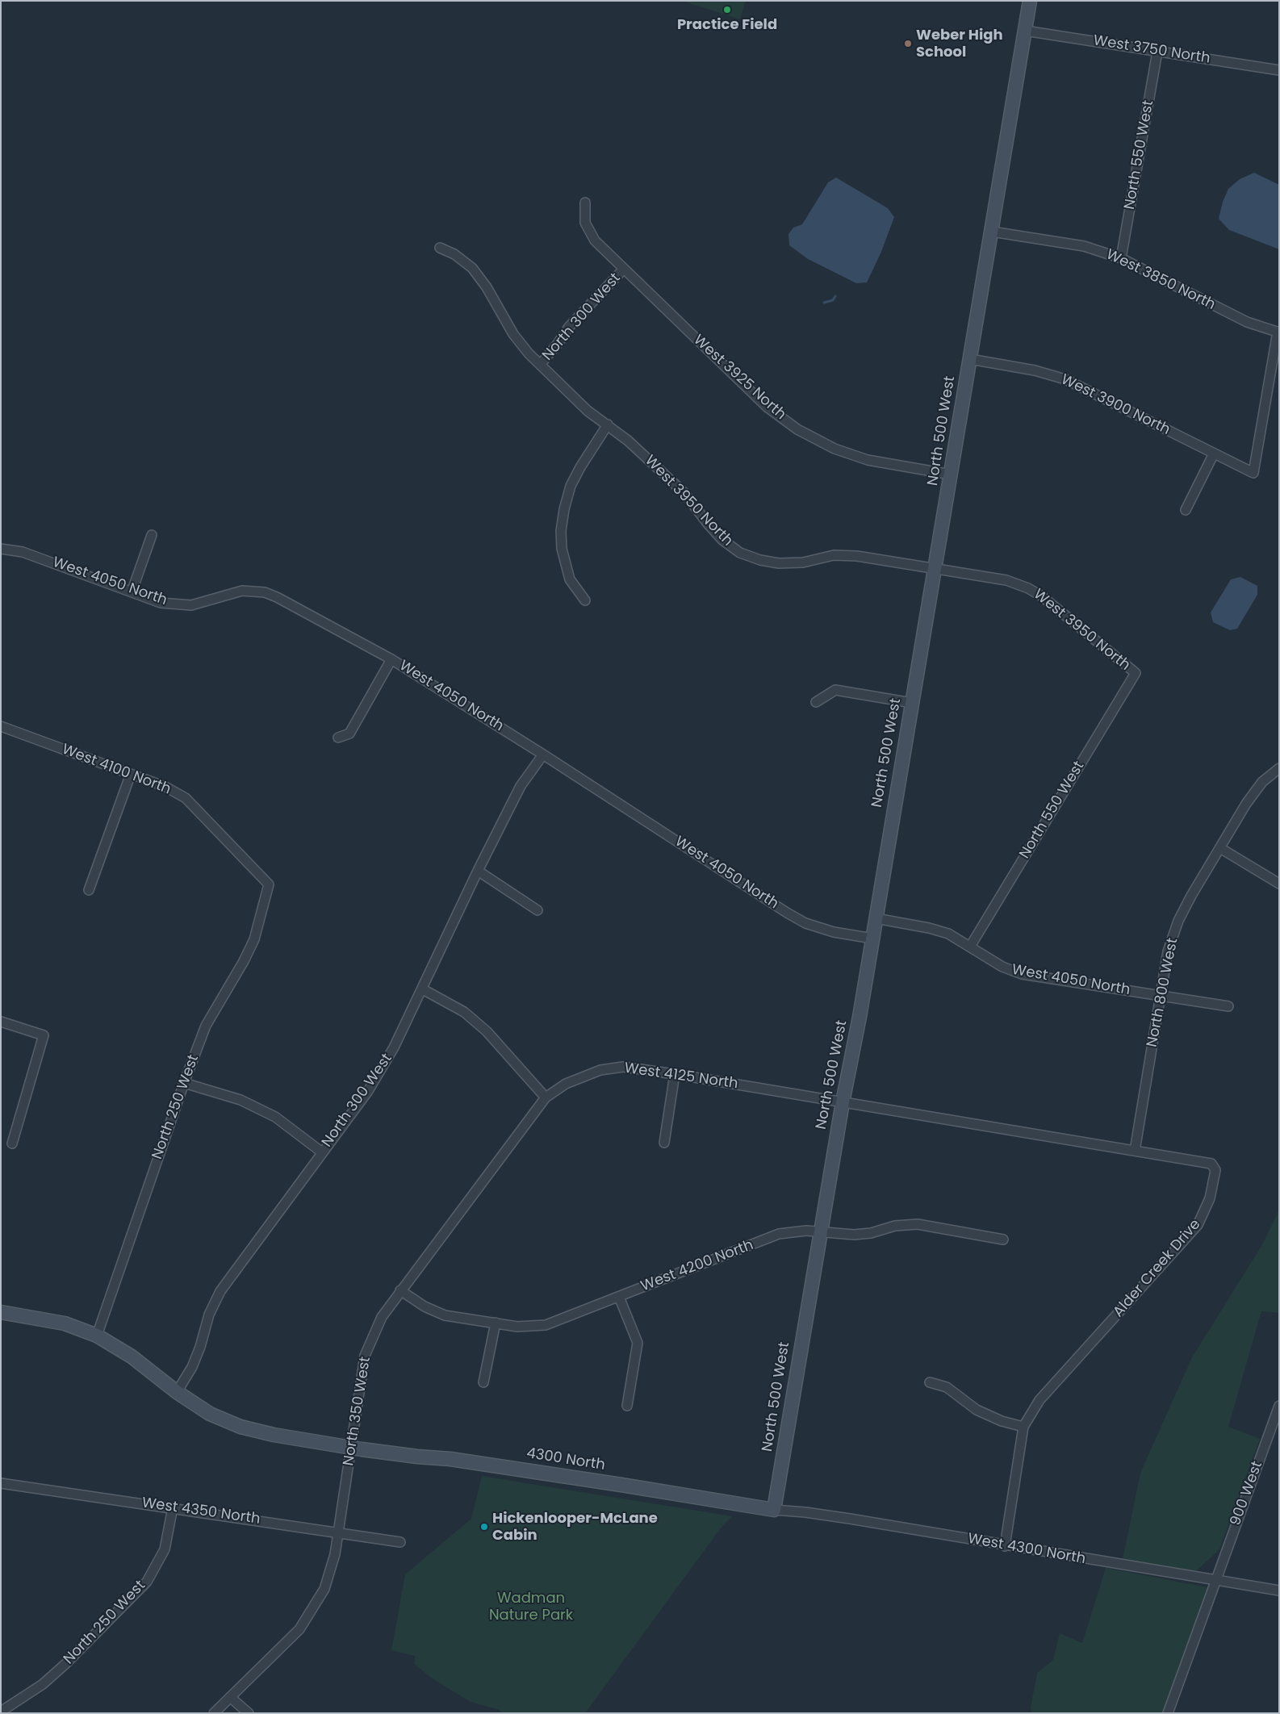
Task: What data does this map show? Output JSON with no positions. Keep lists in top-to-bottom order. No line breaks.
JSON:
{"streets":{"street":["West 3750 North","North 550 West","West 3850 North","North 300 West","West 3925 North","West 3900 North","North 500 West","West 3950 North","West 4050 North","West 4100 North","North 800 West","West 4125 North","North 250 West","West 4200 North","Alder Creek Drive","North 350 West","4300 North","900 West","West 4350 North","West 4300 North"]},"crossings":[["West 3750 North","North 550 West"],["West 3750 North","North 500 West"],["North 550 West","West 3850 North"],["North 550 West","West 3950 North"],["North 550 West","West 4050 North"],["West 3850 North","West 3900 North"],["West 3850 North","North 500 West"],["North 300 West","West 3925 North"],["North 300 West","West 3950 North"],["North 300 West","West 4050 North"],["North 300 West","4300 North"],["West 3925 North","North 500 West"],["West 3900 North","North 500 West"],["North 500 West","West 3950 North"],["North 500 West","West 4050 North"],["North 500 West","West 4125 North"],["North 500 West","West 4200 North"],["North 500 West","Alder Creek Drive"],["North 500 West","4300 North"],["North 500 West","West 4300 North"],["West 4050 North","North 800 West"],["West 4100 North","North 250 West"],["North 800 West","Alder Creek Drive"],["West 4125 North","Alder Creek Drive"],["West 4125 North","North 350 West"],["North 250 West","4300 North"],["North 250 West","West 4350 North"],["West 4200 North","North 350 West"],["Alder Creek Drive","West 4300 North"],["North 350 West","4300 North"],["North 350 West","West 4350 North"],["4300 North","West 4300 North"],["900 West","West 4300 North"]],"parks":["Wadman Nature Park"],"places":["Practice Field","Weber High School","Hickenlooper-McLane Cabin"]}
